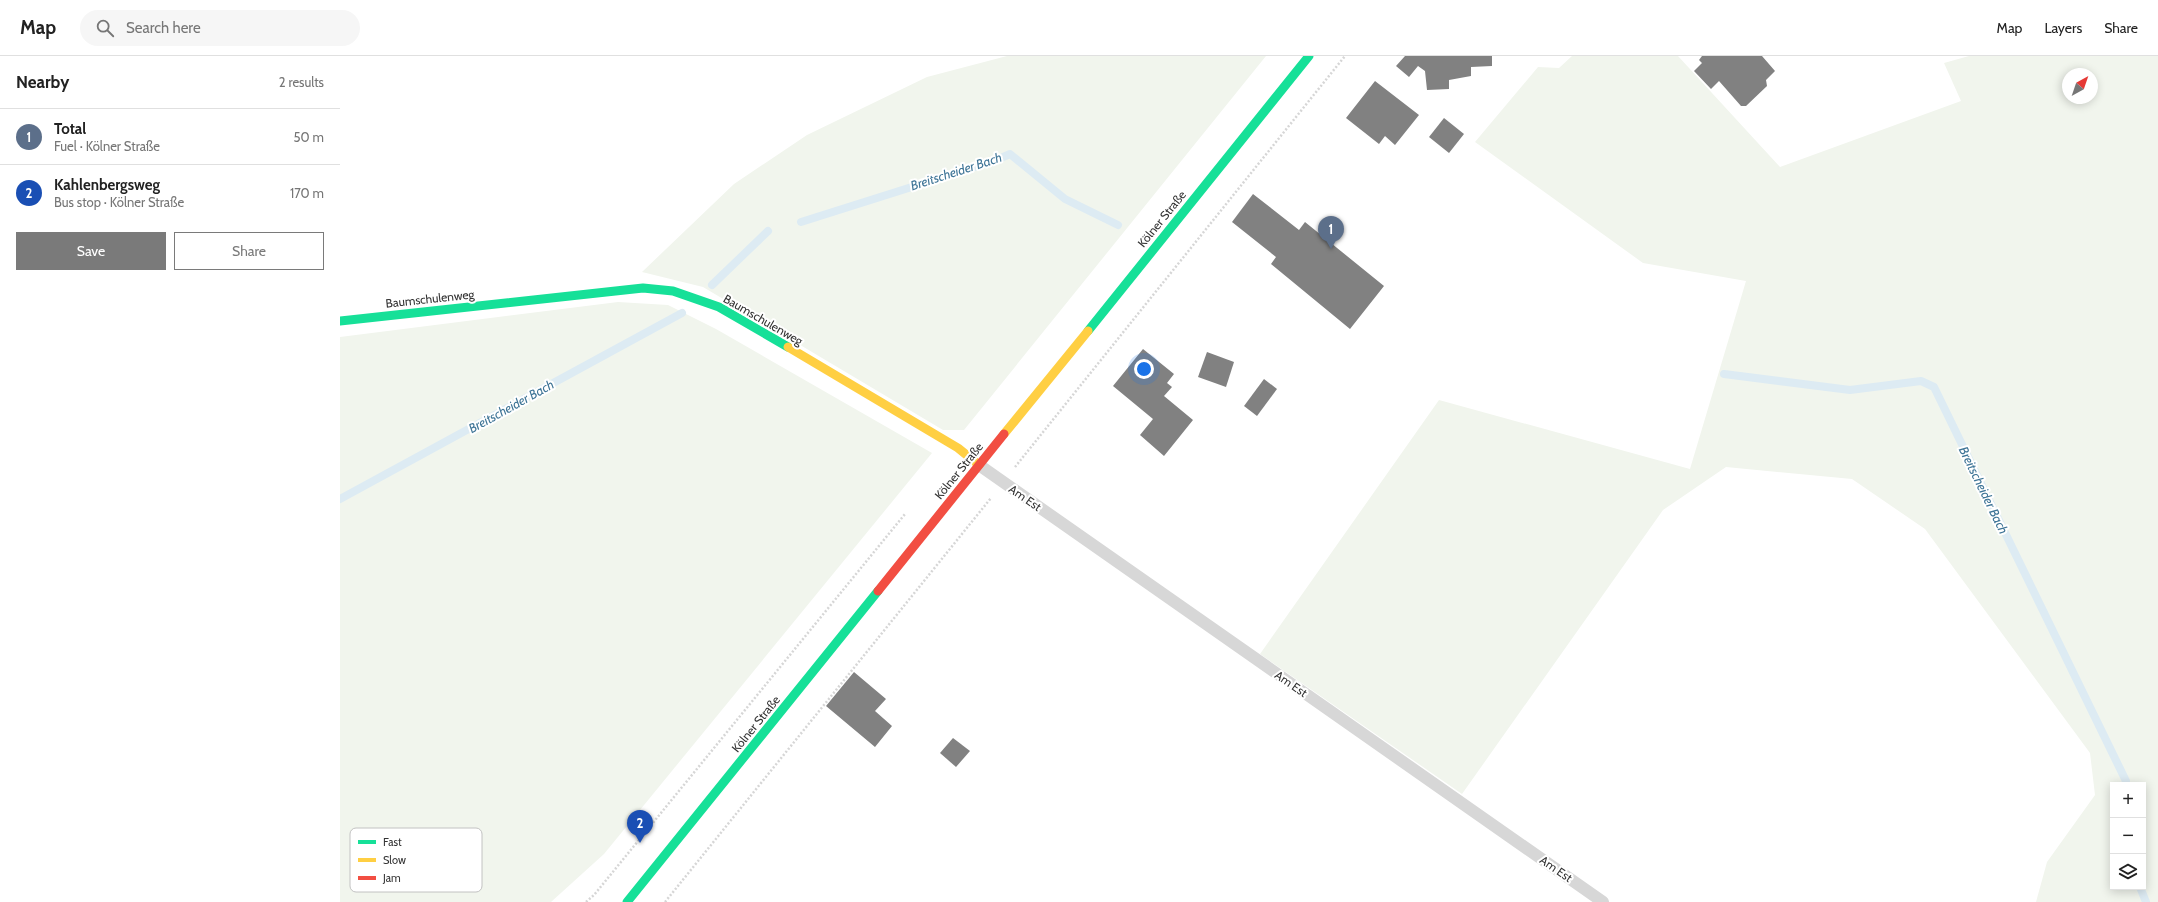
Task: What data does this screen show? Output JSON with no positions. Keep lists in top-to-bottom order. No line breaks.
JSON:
{"streets":{"main road":["Kölner Straße","Baumschulenweg"],"lane":["Am Est"]},"crossings":[["Kölner Straße","Baumschulenweg"],["Kölner Straße","Am Est"],["Baumschulenweg","Am Est"]],"water":["Breitscheider Bach"],"legend":["Fast","Slow","Jam"],"north":"top right","page":{"header":"Map","search":"Search here","nav":["Map","Layers","Share"],"heading":["Nearby","2 results"],"list":[{"mark":"1","name":"Total","note":"Fuel · Kölner Straße","value":"50 m"},{"mark":"2","name":"Kahlenbergsweg","note":"Bus stop · Kölner Straße","value":"170 m"}],"pins":["1","2"],"buttons":["Save","Share"],"map_buttons":["+","−"]}}
